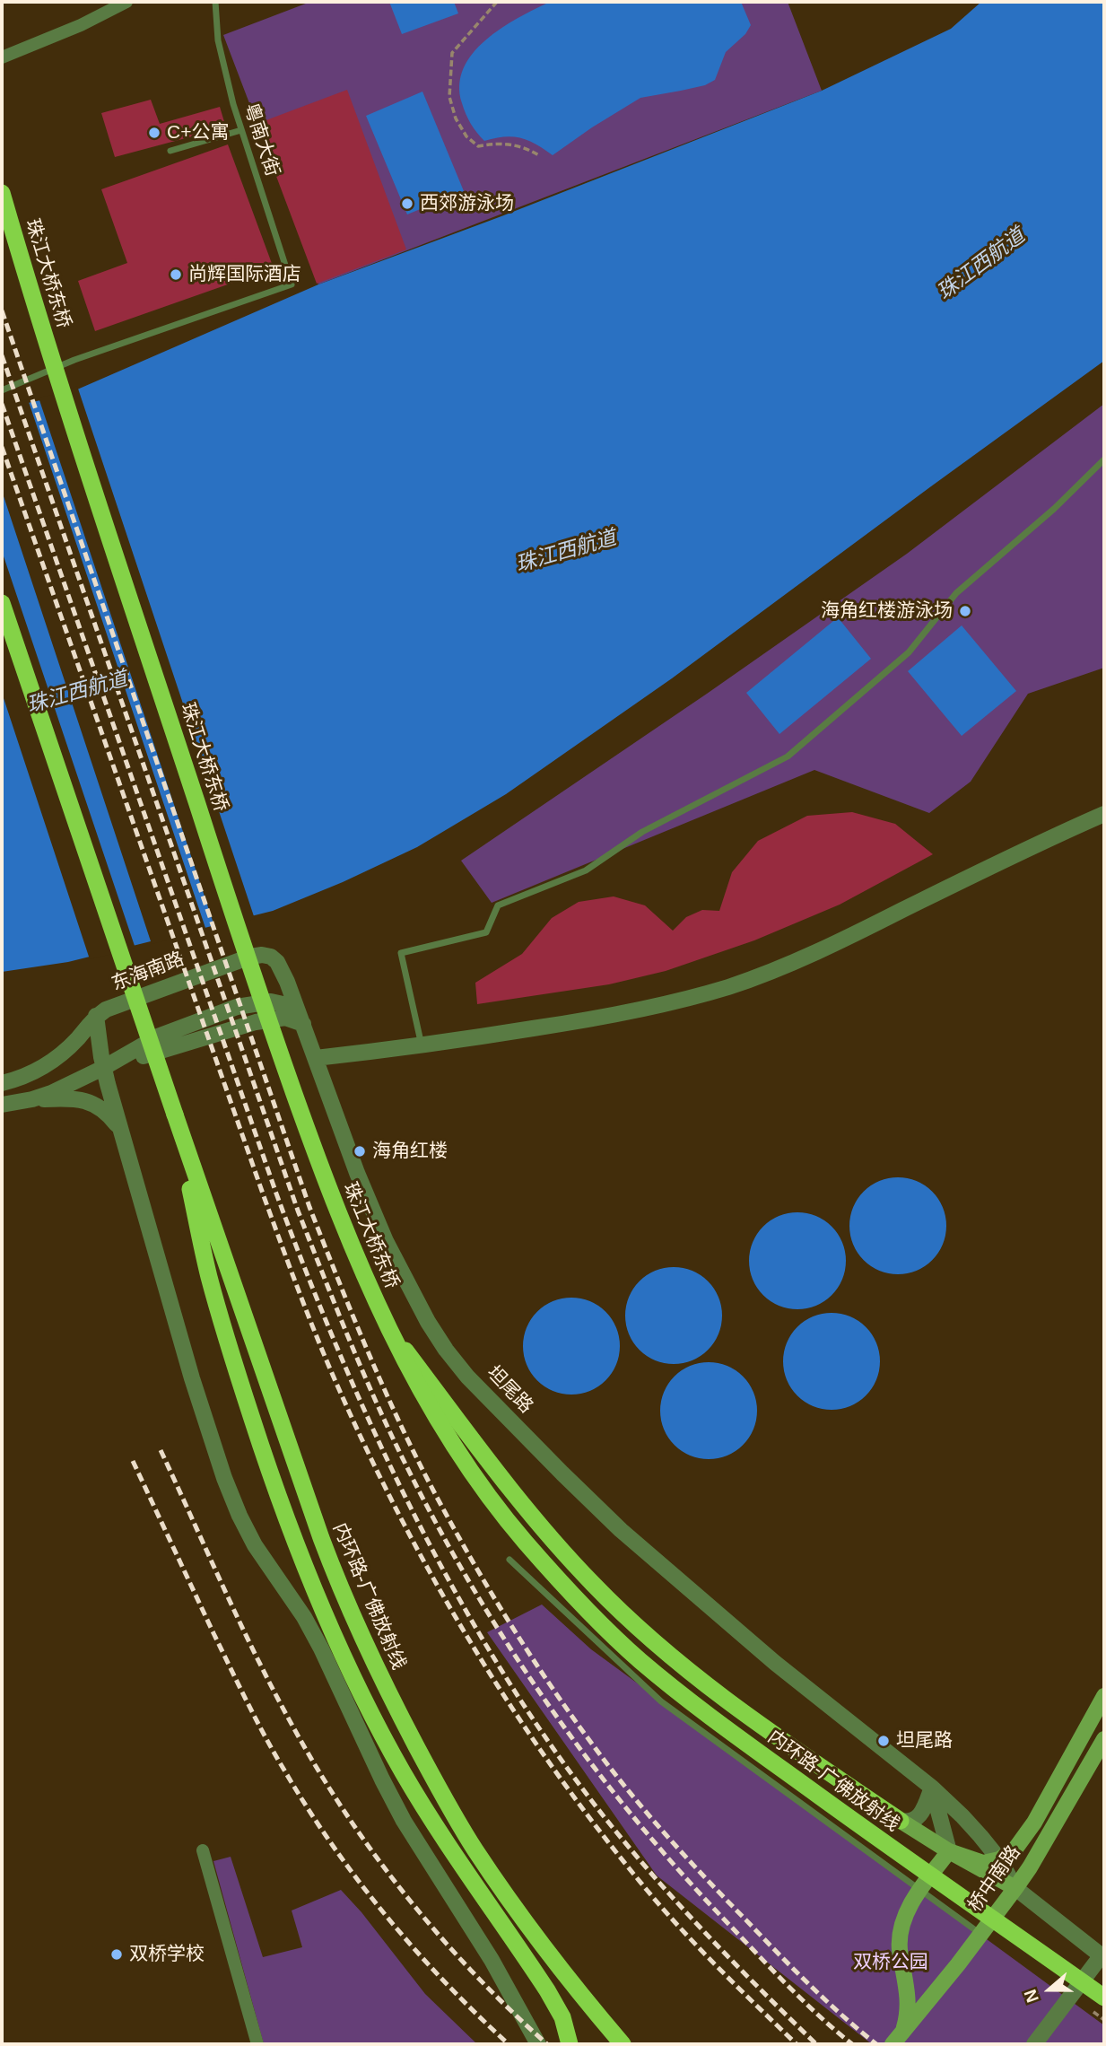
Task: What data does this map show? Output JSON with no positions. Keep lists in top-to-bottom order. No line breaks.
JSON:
{"streets":{"highway":["珠江大桥东桥","内环路-广佛放射线"],"main road":["桥中南路"],"street":["东海南路","坦尾路"],"lane":["粵南大街"]},"crossings":[["珠江大桥东桥","内环路-广佛放射线"],["东海南路","坦尾路"],["坦尾路","桥中南路"]],"water":["珠江西航道"],"parks":["双桥公园"],"places":["C+公寓","西郊游泳场","尚辉国际酒店","海角红楼游泳场","海角红楼","坦尾路","双桥学校"],"north":"left"}
